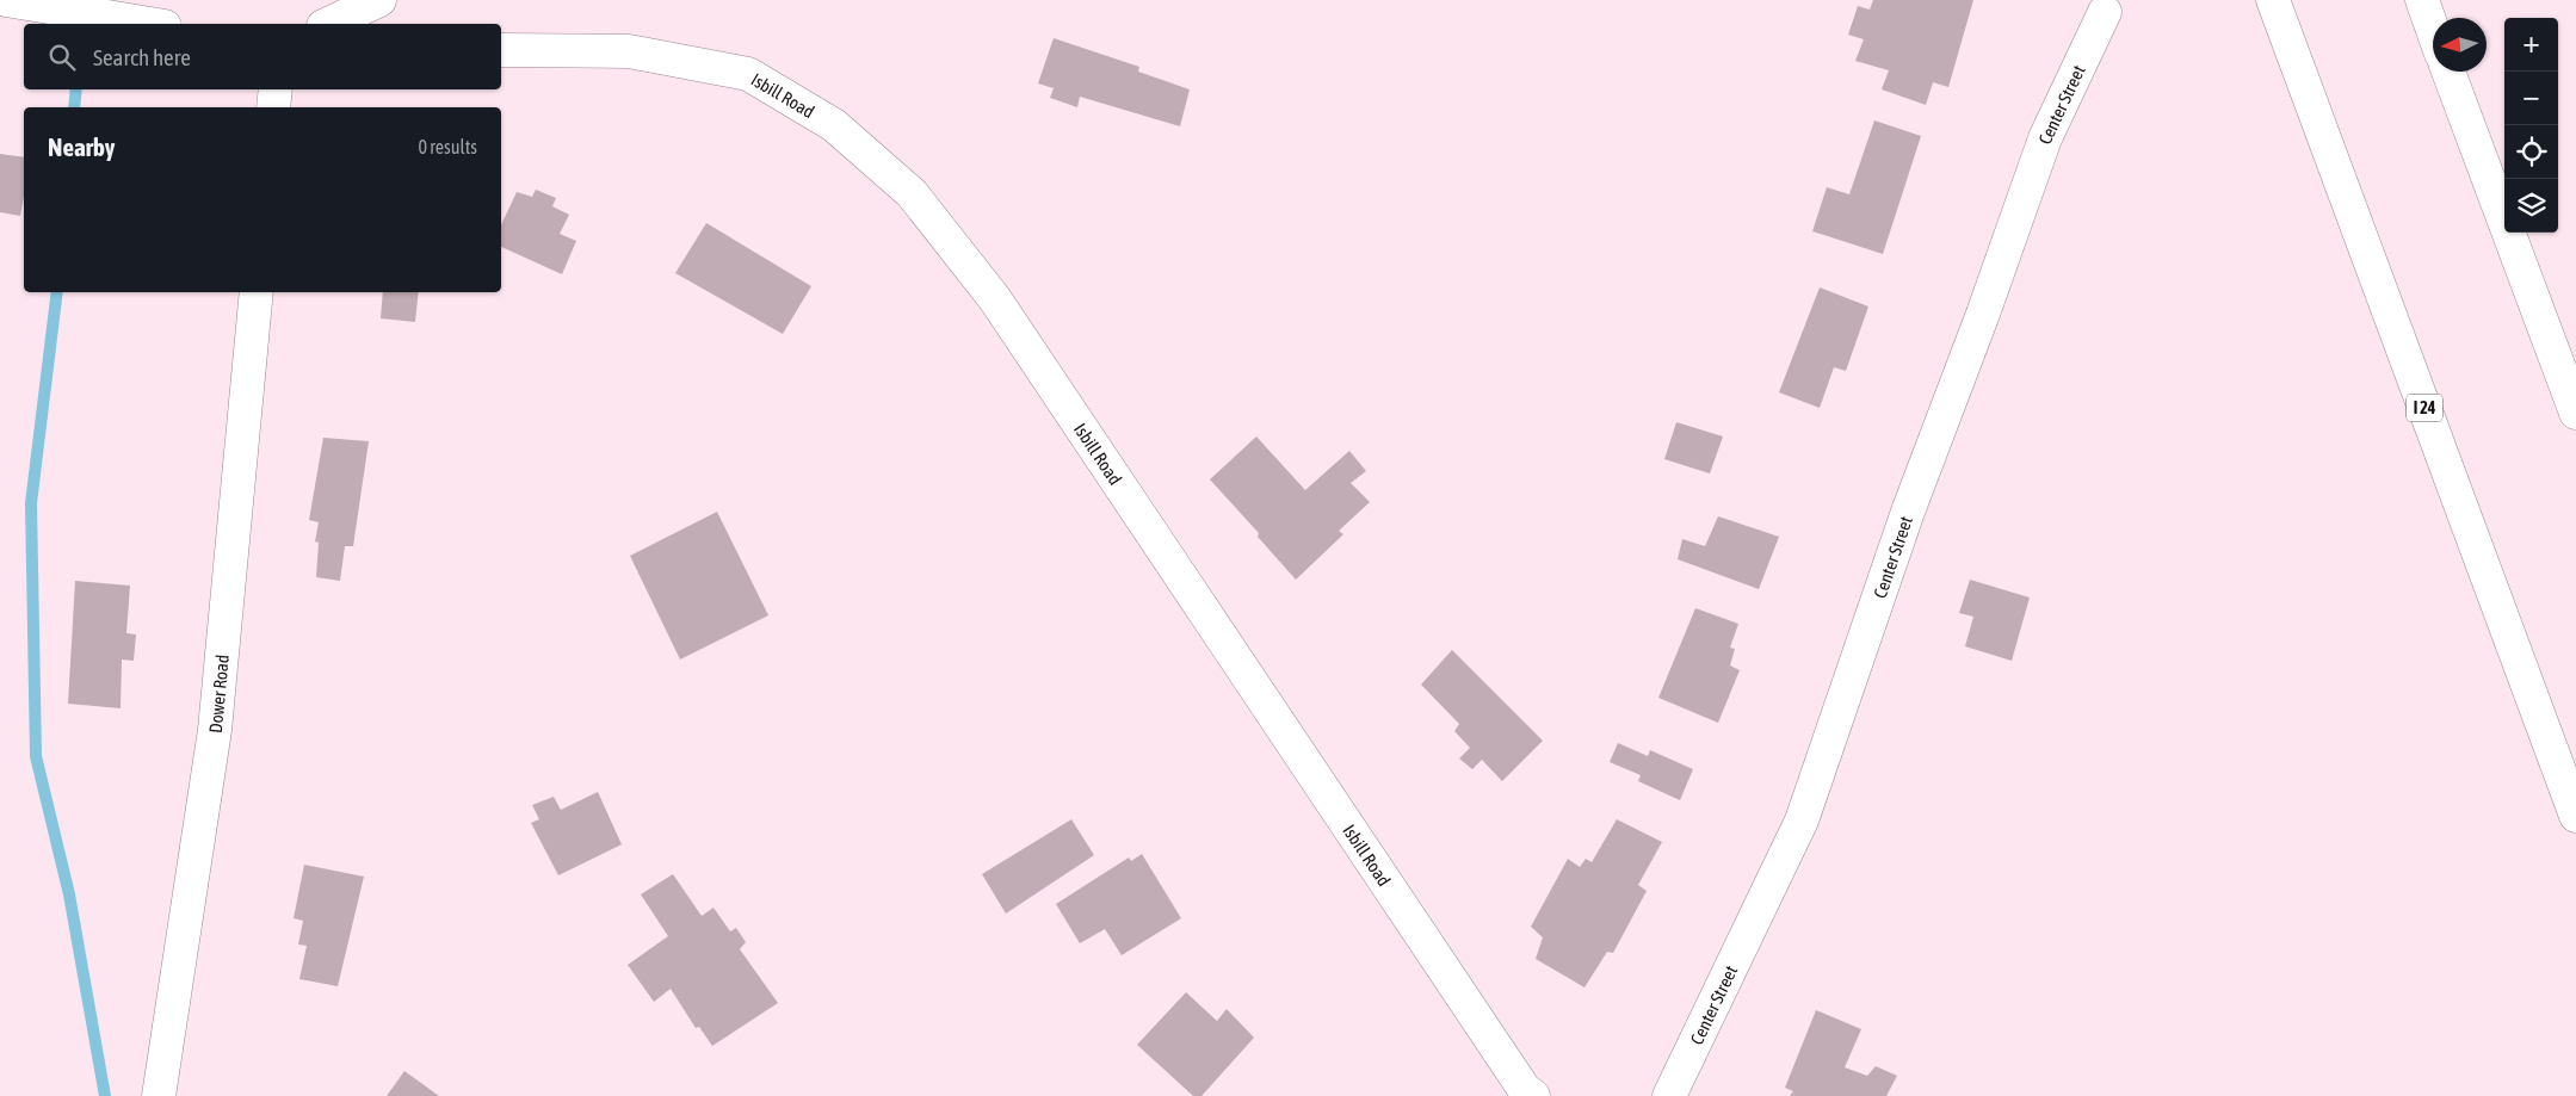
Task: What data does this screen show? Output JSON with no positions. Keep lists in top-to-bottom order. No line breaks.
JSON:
{"streets":{"main road":["Isbill Road","Center Street","I 24","Dower Road"]},"north":"left","page":{"map_buttons":["+","−"],"search":"Search here","heading":["Nearby","0 results"]}}
